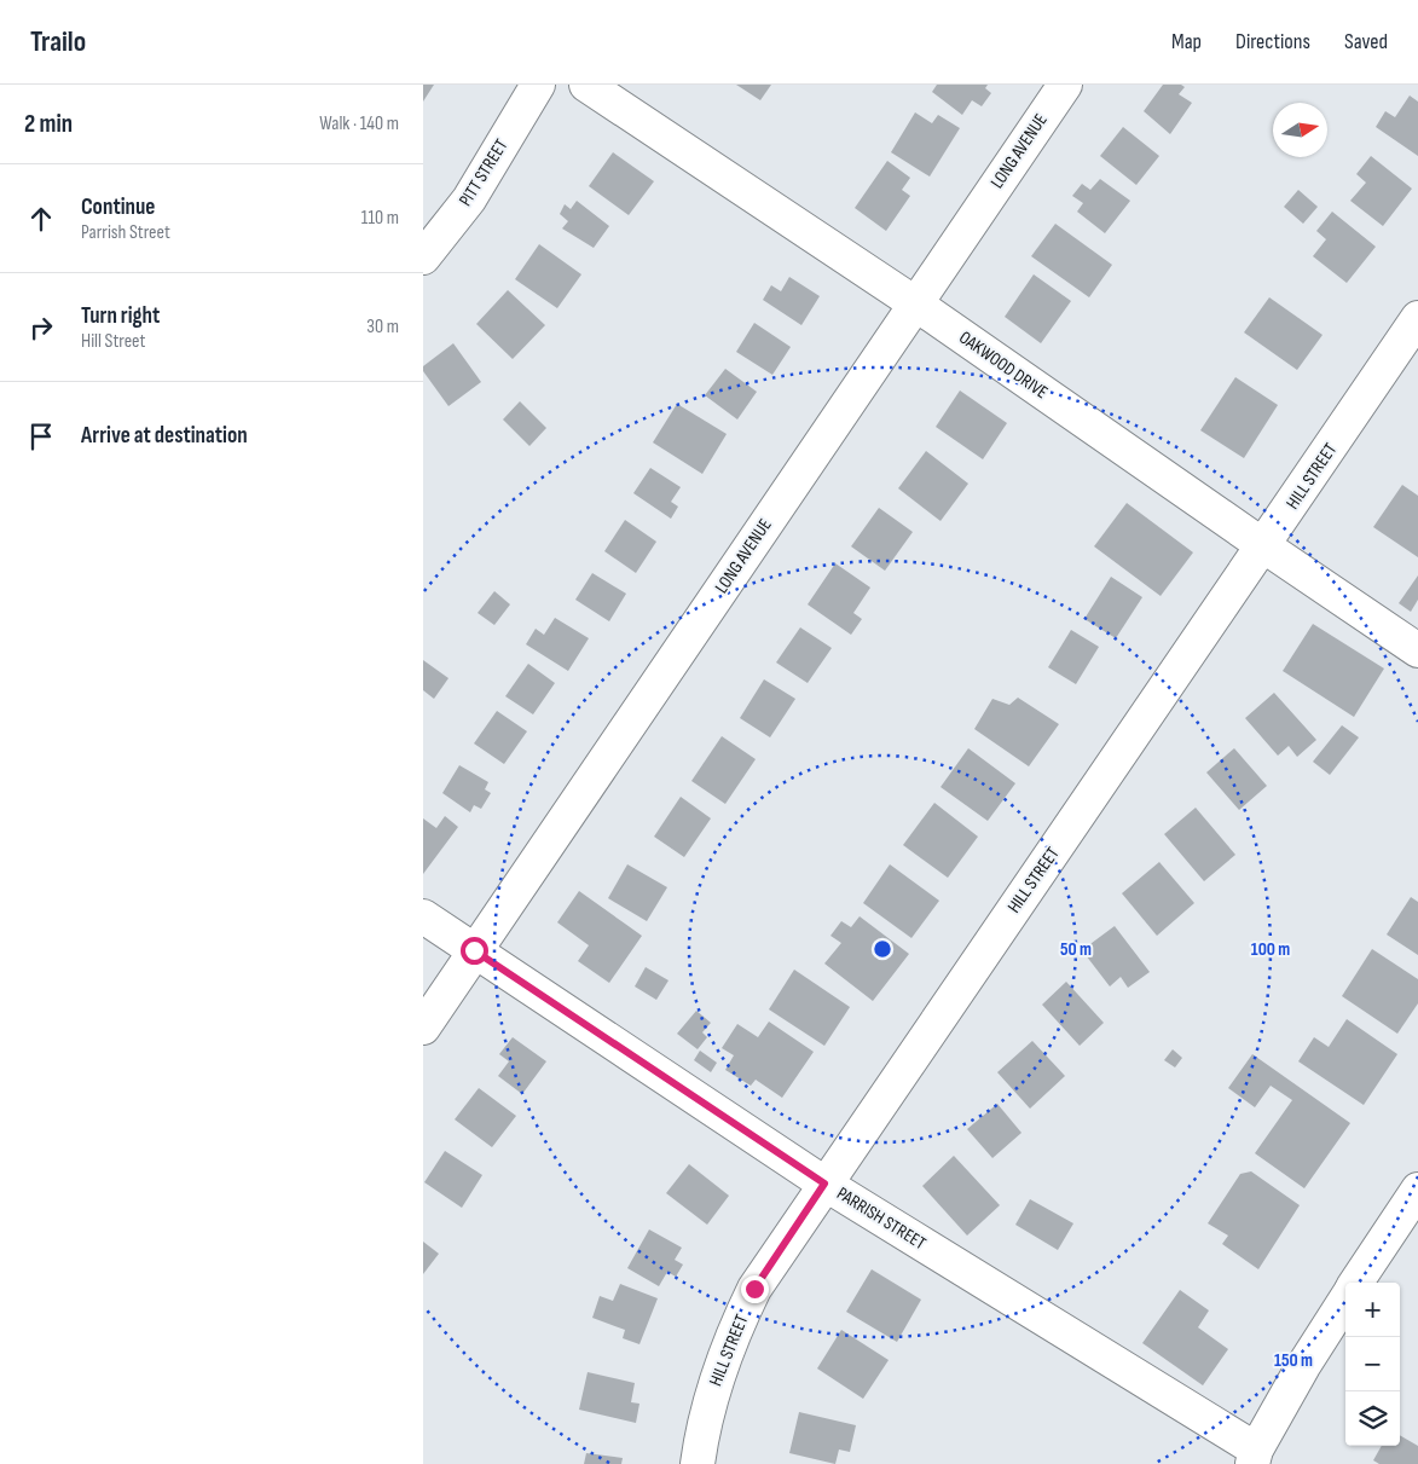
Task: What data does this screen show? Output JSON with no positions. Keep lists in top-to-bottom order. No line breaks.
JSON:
{"streets":{"street":["LONG AVENUE","PITT STREET","OAKWOOD DRIVE","HILL STREET","PARRISH STREET"]},"crossings":[["LONG AVENUE","OAKWOOD DRIVE"],["LONG AVENUE","PARRISH STREET"],["OAKWOOD DRIVE","HILL STREET"],["HILL STREET","PARRISH STREET"]],"north":"right","page":{"header":"Trailo","nav":["Map","Directions","Saved"],"heading":["2 min","Walk · 140 m"],"list":[["Continue","Parrish Street","110 m"],["Turn right","Hill Street","30 m"],"Arrive at destination"],"map_buttons":["+","−"]},"rings":["50 m","100 m","150 m"]}
